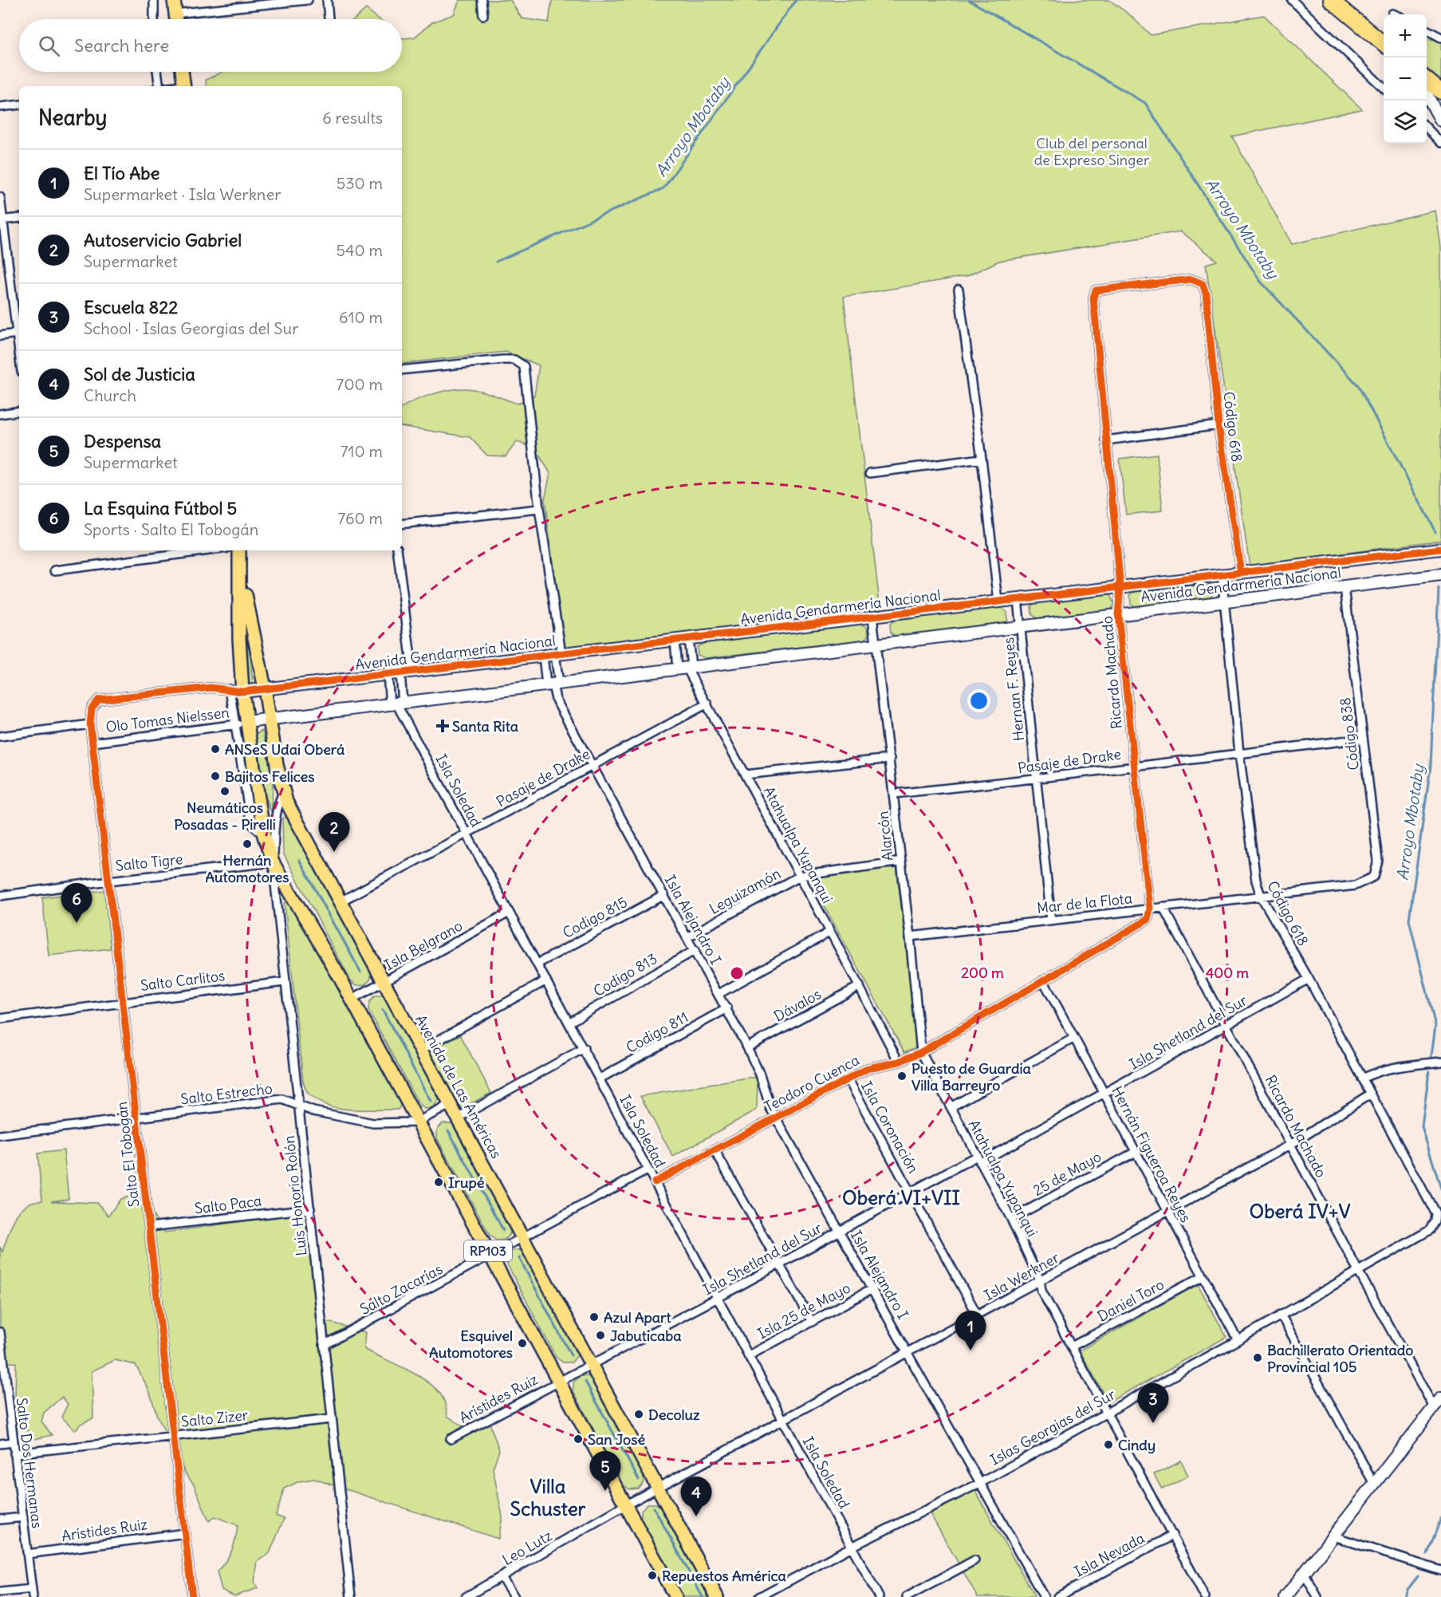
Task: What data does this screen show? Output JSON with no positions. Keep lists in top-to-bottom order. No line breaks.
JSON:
{"streets":{"main road":["Avenida de Las Américas","RP103"],"street":["Código 618","Avenida Gendarmería Nacional","Ricardo Machado","Hernan F. Reyes","Olo Tomas Nielssen","Código 838","Pasaje de Drake","Isla Soledad","Alarcón","Atahualpa Yupanqui","Salto Tigre","Leguizamón","Mar de la Flota","Codigo 815","Isla Alejandro I","Isla Belgrano","Codigo 813","Salto Carlitos","Dávalos","Codigo 811","Isla Shetland del Sur","Teodoro Cuenca","Salto Estrecho","Isla Coronación","Salto El Tobogán","Hernán Figueroa Reyes","25 de Mayo","Luis Honorio Rolón","Salto Paca","Isla Werkner","Salto Zacarías","Daniel Toro","Isla 25 de Mayo","Arístides Ruiz","Salto Zizer","Islas Georgias del Sur","Salto Dos Hermanas","Leo Lutz","Isla Nevada"]},"crossings":[["Código 618","Avenida Gendarmería Nacional"],["Código 618","Ricardo Machado"],["Código 618","Pasaje de Drake"],["Código 618","Mar de la Flota"],["Código 618","Isla Shetland del Sur"],["Código 618","Isla Werkner"],["Código 618","Islas Georgias del Sur"],["Avenida Gendarmería Nacional","Ricardo Machado"],["Avenida Gendarmería Nacional","Hernan F. Reyes"],["Avenida Gendarmería Nacional","Olo Tomas Nielssen"],["Avenida Gendarmería Nacional","Código 838"],["Avenida Gendarmería Nacional","Isla Soledad"],["Avenida Gendarmería Nacional","Alarcón"],["Avenida Gendarmería Nacional","Atahualpa Yupanqui"],["Avenida Gendarmería Nacional","Isla Alejandro I"],["Avenida Gendarmería Nacional","Avenida de Las Américas"],["Ricardo Machado","Pasaje de Drake"],["Ricardo Machado","Mar de la Flota"],["Ricardo Machado","Isla Shetland del Sur"],["Ricardo Machado","Teodoro Cuenca"],["Ricardo Machado","Isla Werkner"],["Ricardo Machado","Islas Georgias del Sur"],["Hernan F. Reyes","Pasaje de Drake"],["Hernan F. Reyes","Mar de la Flota"],["Olo Tomas Nielssen","Avenida de Las Américas"],["Olo Tomas Nielssen","Salto El Tobogán"],["Código 838","Pasaje de Drake"],["Código 838","Mar de la Flota"],["Pasaje de Drake","Isla Soledad"],["Pasaje de Drake","Alarcón"],["Pasaje de Drake","Atahualpa Yupanqui"],["Pasaje de Drake","Isla Alejandro I"],["Pasaje de Drake","Avenida de Las Américas"],["Isla Soledad","Codigo 815"],["Isla Soledad","Isla Belgrano"],["Isla Soledad","Codigo 813"],["Isla Soledad","Codigo 811"],["Isla Soledad","Isla Shetland del Sur"],["Isla Soledad","Teodoro Cuenca"],["Isla Soledad","Isla Werkner"],["Isla Soledad","Isla 25 de Mayo"],["Isla Soledad","Islas Georgias del Sur"],["Alarcón","Atahualpa Yupanqui"],["Alarcón","Leguizamón"],["Alarcón","Mar de la Flota"],["Alarcón","Teodoro Cuenca"],["Atahualpa Yupanqui","Leguizamón"],["Atahualpa Yupanqui","Dávalos"],["Atahualpa Yupanqui","Isla Shetland del Sur"],["Atahualpa Yupanqui","Teodoro Cuenca"],["Atahualpa Yupanqui","25 de Mayo"],["Atahualpa Yupanqui","Isla Werkner"],["Atahualpa Yupanqui","Daniel Toro"],["Atahualpa Yupanqui","Islas Georgias del Sur"],["Atahualpa Yupanqui","Isla Nevada"],["Salto Tigre","Avenida de Las Américas"],["Salto Tigre","Salto El Tobogán"],["Salto Tigre","Luis Honorio Rolón"],["Leguizamón","Isla Alejandro I"],["Mar de la Flota","Teodoro Cuenca"],["Codigo 815","Isla Alejandro I"],["Isla Alejandro I","Codigo 813"],["Isla Alejandro I","Dávalos"],["Isla Alejandro I","Codigo 811"],["Isla Alejandro I","Isla Shetland del Sur"],["Isla Alejandro I","Teodoro Cuenca"],["Isla Alejandro I","Isla Werkner"],["Isla Alejandro I","Isla 25 de Mayo"],["Isla Alejandro I","Islas Georgias del Sur"],["Isla Belgrano","Avenida de Las Américas"],["Salto Carlitos","Salto El Tobogán"],["Salto Carlitos","Luis Honorio Rolón"],["Isla Shetland del Sur","Avenida de Las Américas"],["Isla Shetland del Sur","Isla Coronación"],["Isla Shetland del Sur","Hernán Figueroa Reyes"],["Isla Shetland del Sur","Arístides Ruiz"],["Teodoro Cuenca","Isla Coronación"],["Teodoro Cuenca","Hernán Figueroa Reyes"],["Avenida de Las Américas","Salto Estrecho"],["Avenida de Las Américas","Luis Honorio Rolón"],["Avenida de Las Américas","Isla Werkner"],["Avenida de Las Américas","Salto Zacarías"],["Avenida de Las Américas","Arístides Ruiz"],["Avenida de Las Américas","Leo Lutz"],["Salto Estrecho","Salto El Tobogán"],["Salto Estrecho","Luis Honorio Rolón"],["Isla Coronación","Isla Werkner"],["Salto El Tobogán","Salto Paca"],["Salto El Tobogán","Arístides Ruiz"],["Salto El Tobogán","Salto Zizer"],["Hernán Figueroa Reyes","25 de Mayo"],["Hernán Figueroa Reyes","Isla Werkner"],["Hernán Figueroa Reyes","Daniel Toro"],["Hernán Figueroa Reyes","Islas Georgias del Sur"],["Luis Honorio Rolón","Salto Paca"],["Luis Honorio Rolón","Salto Zacarías"],["Luis Honorio Rolón","Salto Zizer"],["Isla Werkner","Leo Lutz"],["Arístides Ruiz","Salto Dos Hermanas"],["Salto Zizer","Salto Dos Hermanas"]],"districts":["Oberá VI+VII","Oberá IV+V","Villa Schuster"],"water":["Arroyo Mbotaby"],"parks":["Club del personal de Expreso Singer"],"places":{"health":["Santa Rita"],"other":["ANSeS Udai Oberá","Bajitos Felices","Neumáticos Posadas - Pirelli","Hernán Automotores","Puesto de Guardia Villa Barreyro","Irupé","Azul Apart","Jabuticaba","Esquivel Automotores","Bachillerato Orientado Provincial 105","Decoluz","San José","Cindy","Repuestos América"]},"page":{"map_buttons":["+","−"],"search":"Search here","heading":["Nearby","6 results"],"list":[{"mark":"1","name":"El Tío Abe","note":"Supermarket · Isla Werkner","value":"530 m"},{"mark":"2","name":"Autoservicio Gabriel","note":"Supermarket","value":"540 m"},{"mark":"3","name":"Escuela 822","note":"School · Islas Georgias del Sur","value":"610 m"},{"mark":"4","name":"Sol de Justicia","note":"Church","value":"700 m"},{"mark":"5","name":"Despensa","note":"Supermarket","value":"710 m"},{"mark":"6","name":"La Esquina Fútbol 5","note":"Sports · Salto El Tobogán","value":"760 m"}],"pins":["2","6","1","3","5","4"]},"rings":["200 m","400 m"]}
